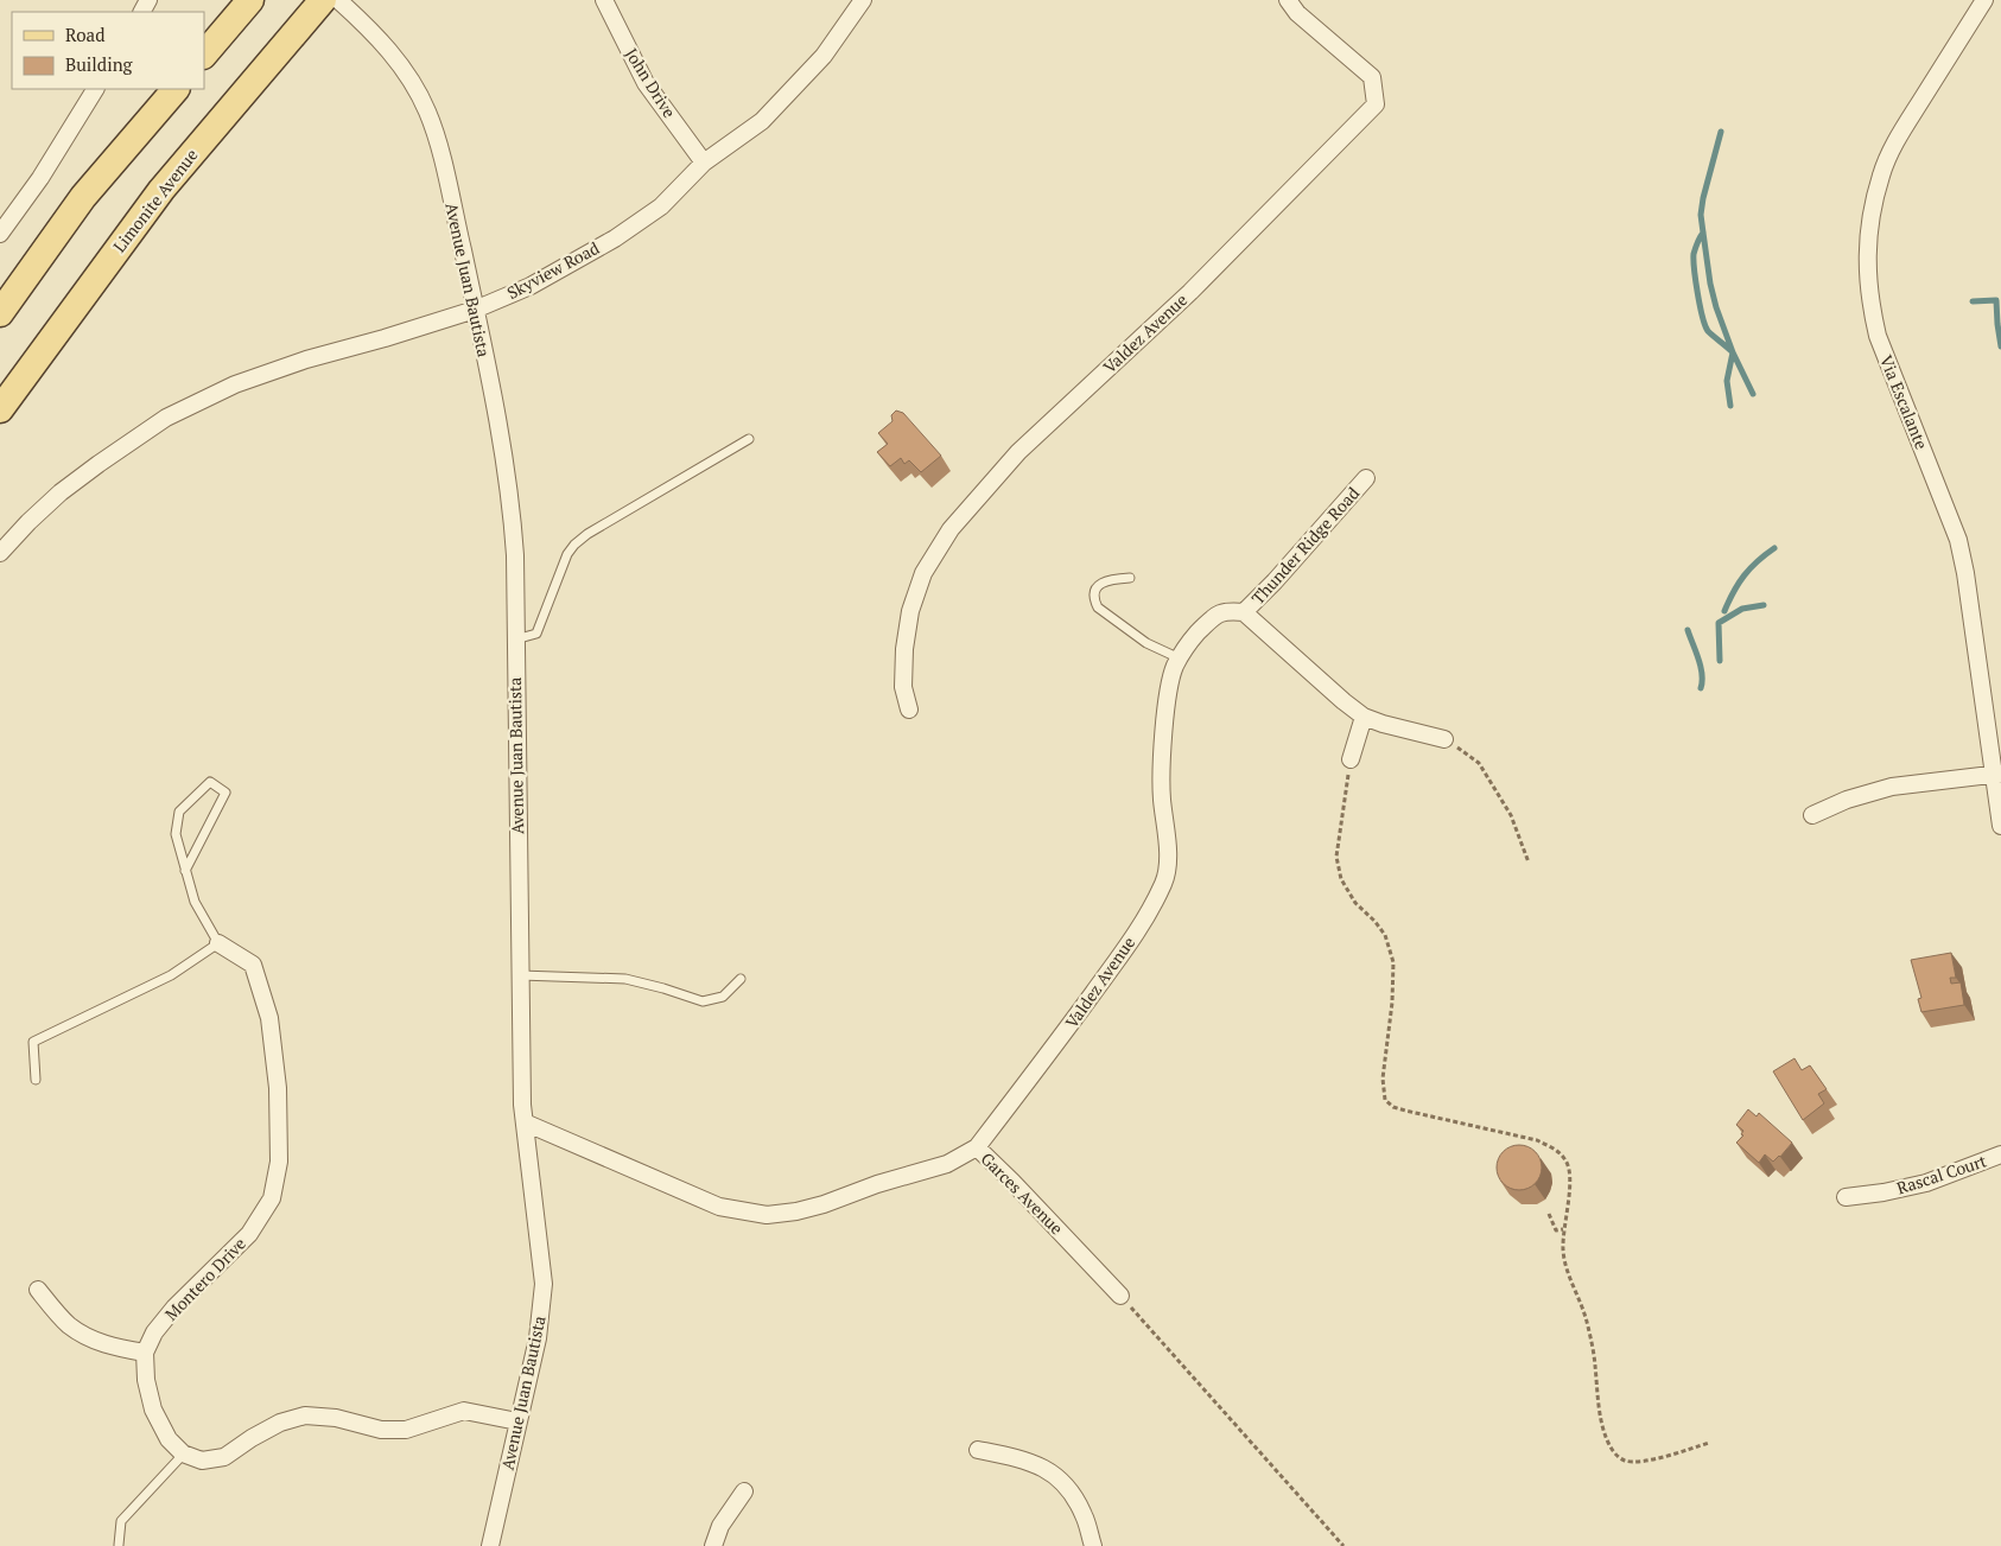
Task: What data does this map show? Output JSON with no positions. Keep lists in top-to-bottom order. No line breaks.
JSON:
{"streets":{"main road":["Limonite Avenue"],"street":["John Drive","Skyview Road","Avenue Juan Bautista","Valdez Avenue","Via Escalante","Thunder Ridge Road","Rascal Court","Garces Avenue","Montero Drive"]},"crossings":[["John Drive","Skyview Road"],["Skyview Road","Avenue Juan Bautista"],["Avenue Juan Bautista","Garces Avenue"],["Valdez Avenue","Thunder Ridge Road"],["Valdez Avenue","Garces Avenue"]],"legend":["Road","Building"]}
